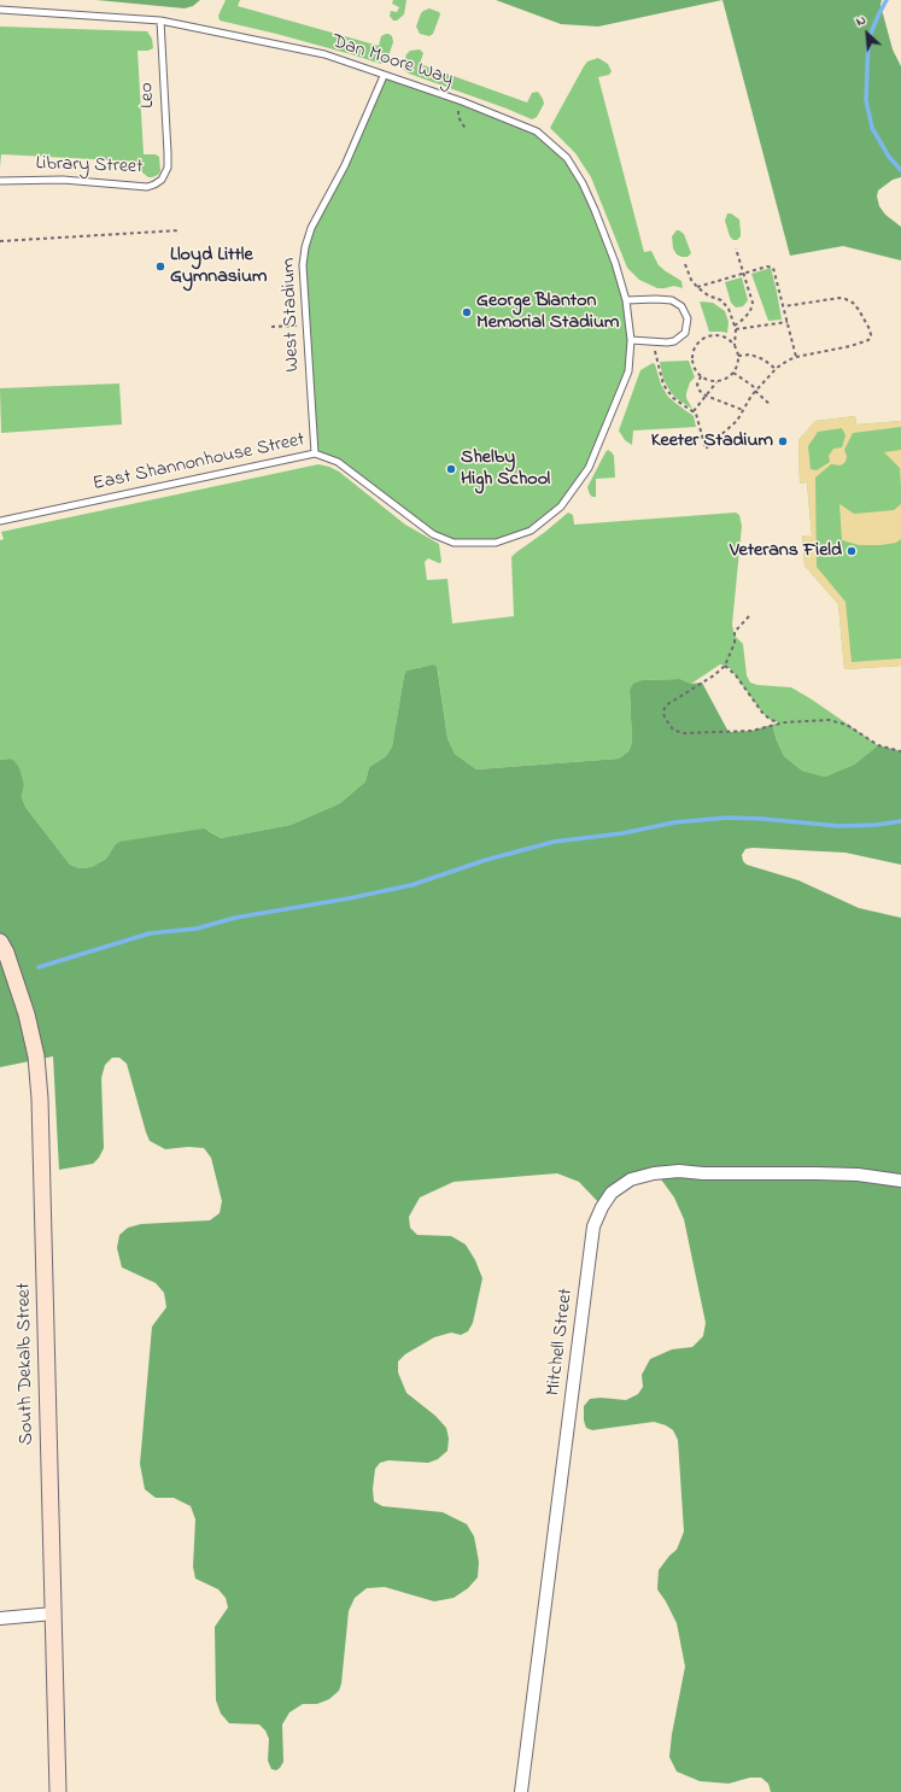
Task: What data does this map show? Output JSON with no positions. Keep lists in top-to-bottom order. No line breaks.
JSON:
{"streets":{"main road":["South Dekalb Street"],"street":["Mitchell Street"],"lane":["Dan Moore Way","Leo","Library Street","West Stadium","East Shannonhouse Street"]},"crossings":[["Dan Moore Way","Leo"],["Dan Moore Way","West Stadium"],["Dan Moore Way","East Shannonhouse Street"],["Leo","Library Street"],["West Stadium","East Shannonhouse Street"]],"places":["Lloyd Little Gymnasium","George Blanton Memorial Stadium","Keeter Stadium","Shelby High School","Veterans Field"],"north":"top left"}
